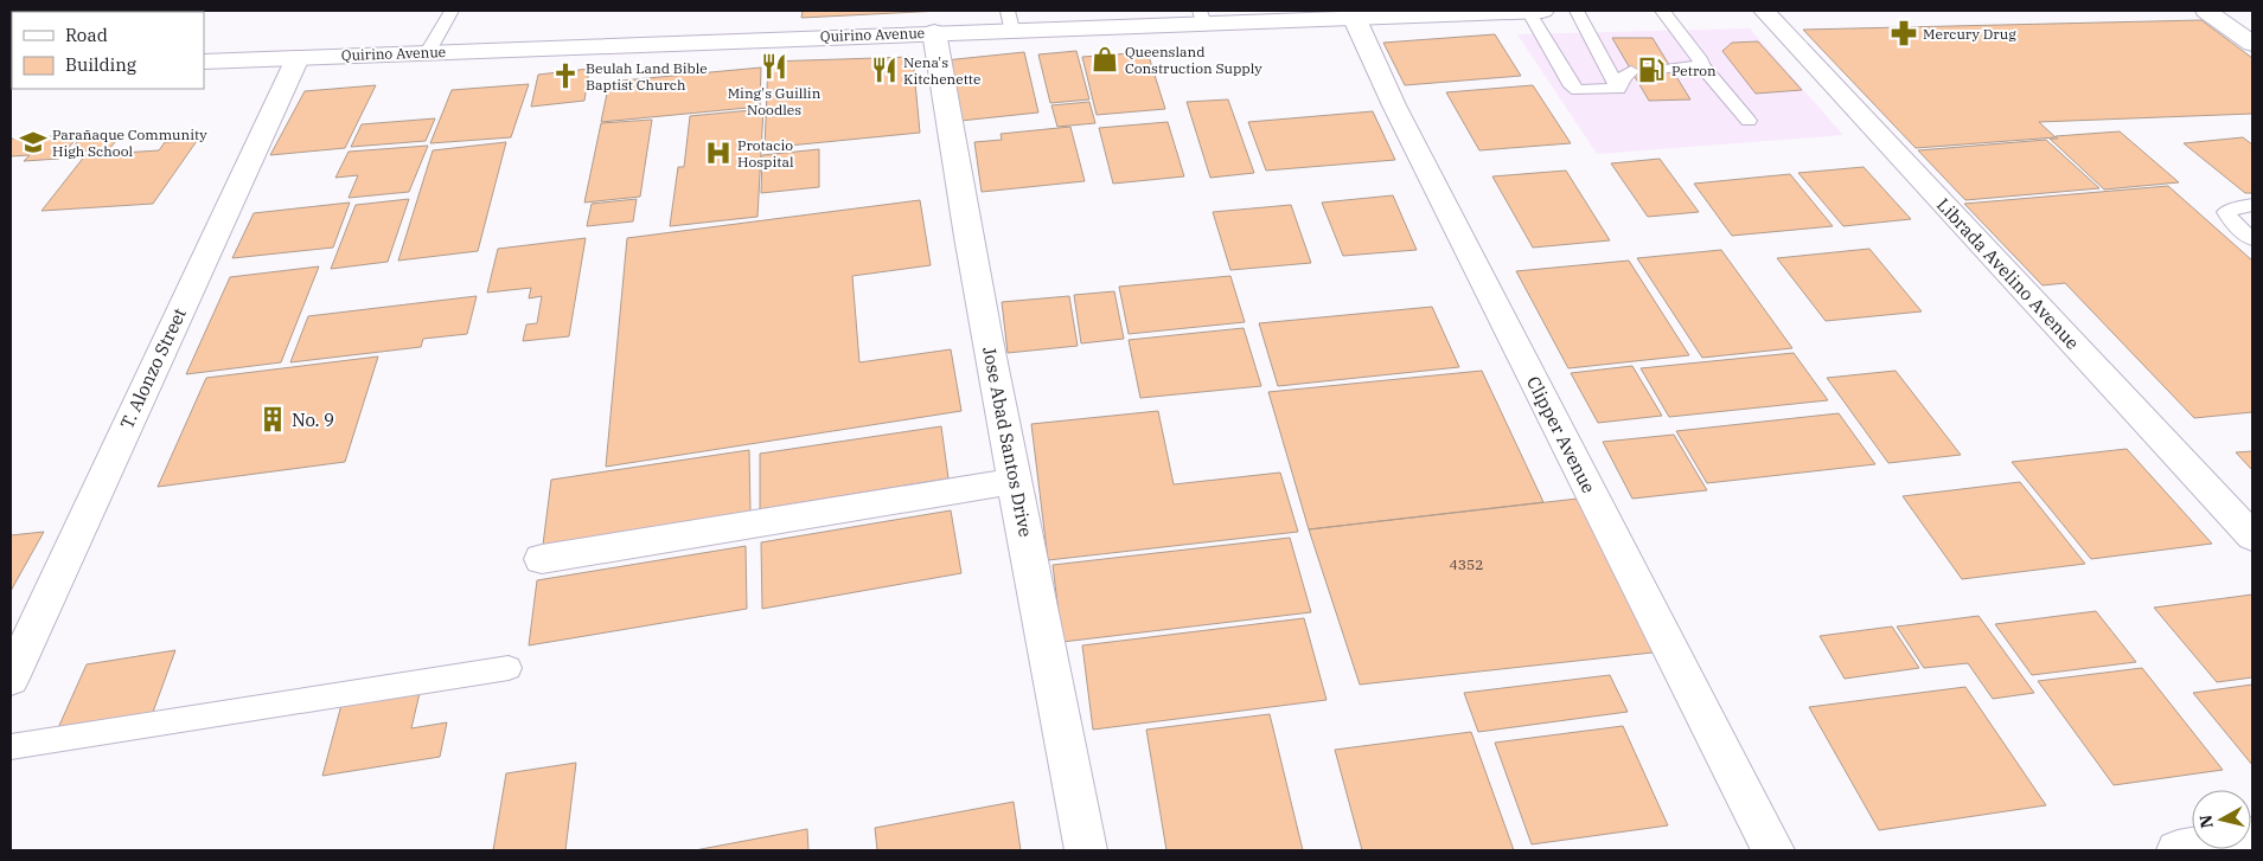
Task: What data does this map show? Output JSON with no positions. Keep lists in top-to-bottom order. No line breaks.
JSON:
{"streets":{"street":["Quirino Avenue","Librada Avelino Avenue","T. Alonzo Street","Clipper Avenue","Jose Abad Santos Drive"]},"crossings":[["Quirino Avenue","T. Alonzo Street"],["Quirino Avenue","Clipper Avenue"],["Quirino Avenue","Jose Abad Santos Drive"]],"places":{"pharmacy":["Mercury Drug"],"shop":["Queensland Construction Supply"],"restaurant":["Ming's Guillin Noodles","Nena's Kitchenette"],"fuel station":["Petron"],"church":["Beulah Land Bible Baptist Church"],"school or university":["Parañaque Community High School"],"hospital":["Protacio Hospital"],"building":["No. 9"]},"house_numbers":["4352"],"legend":["Road","Building"],"north":"left"}
